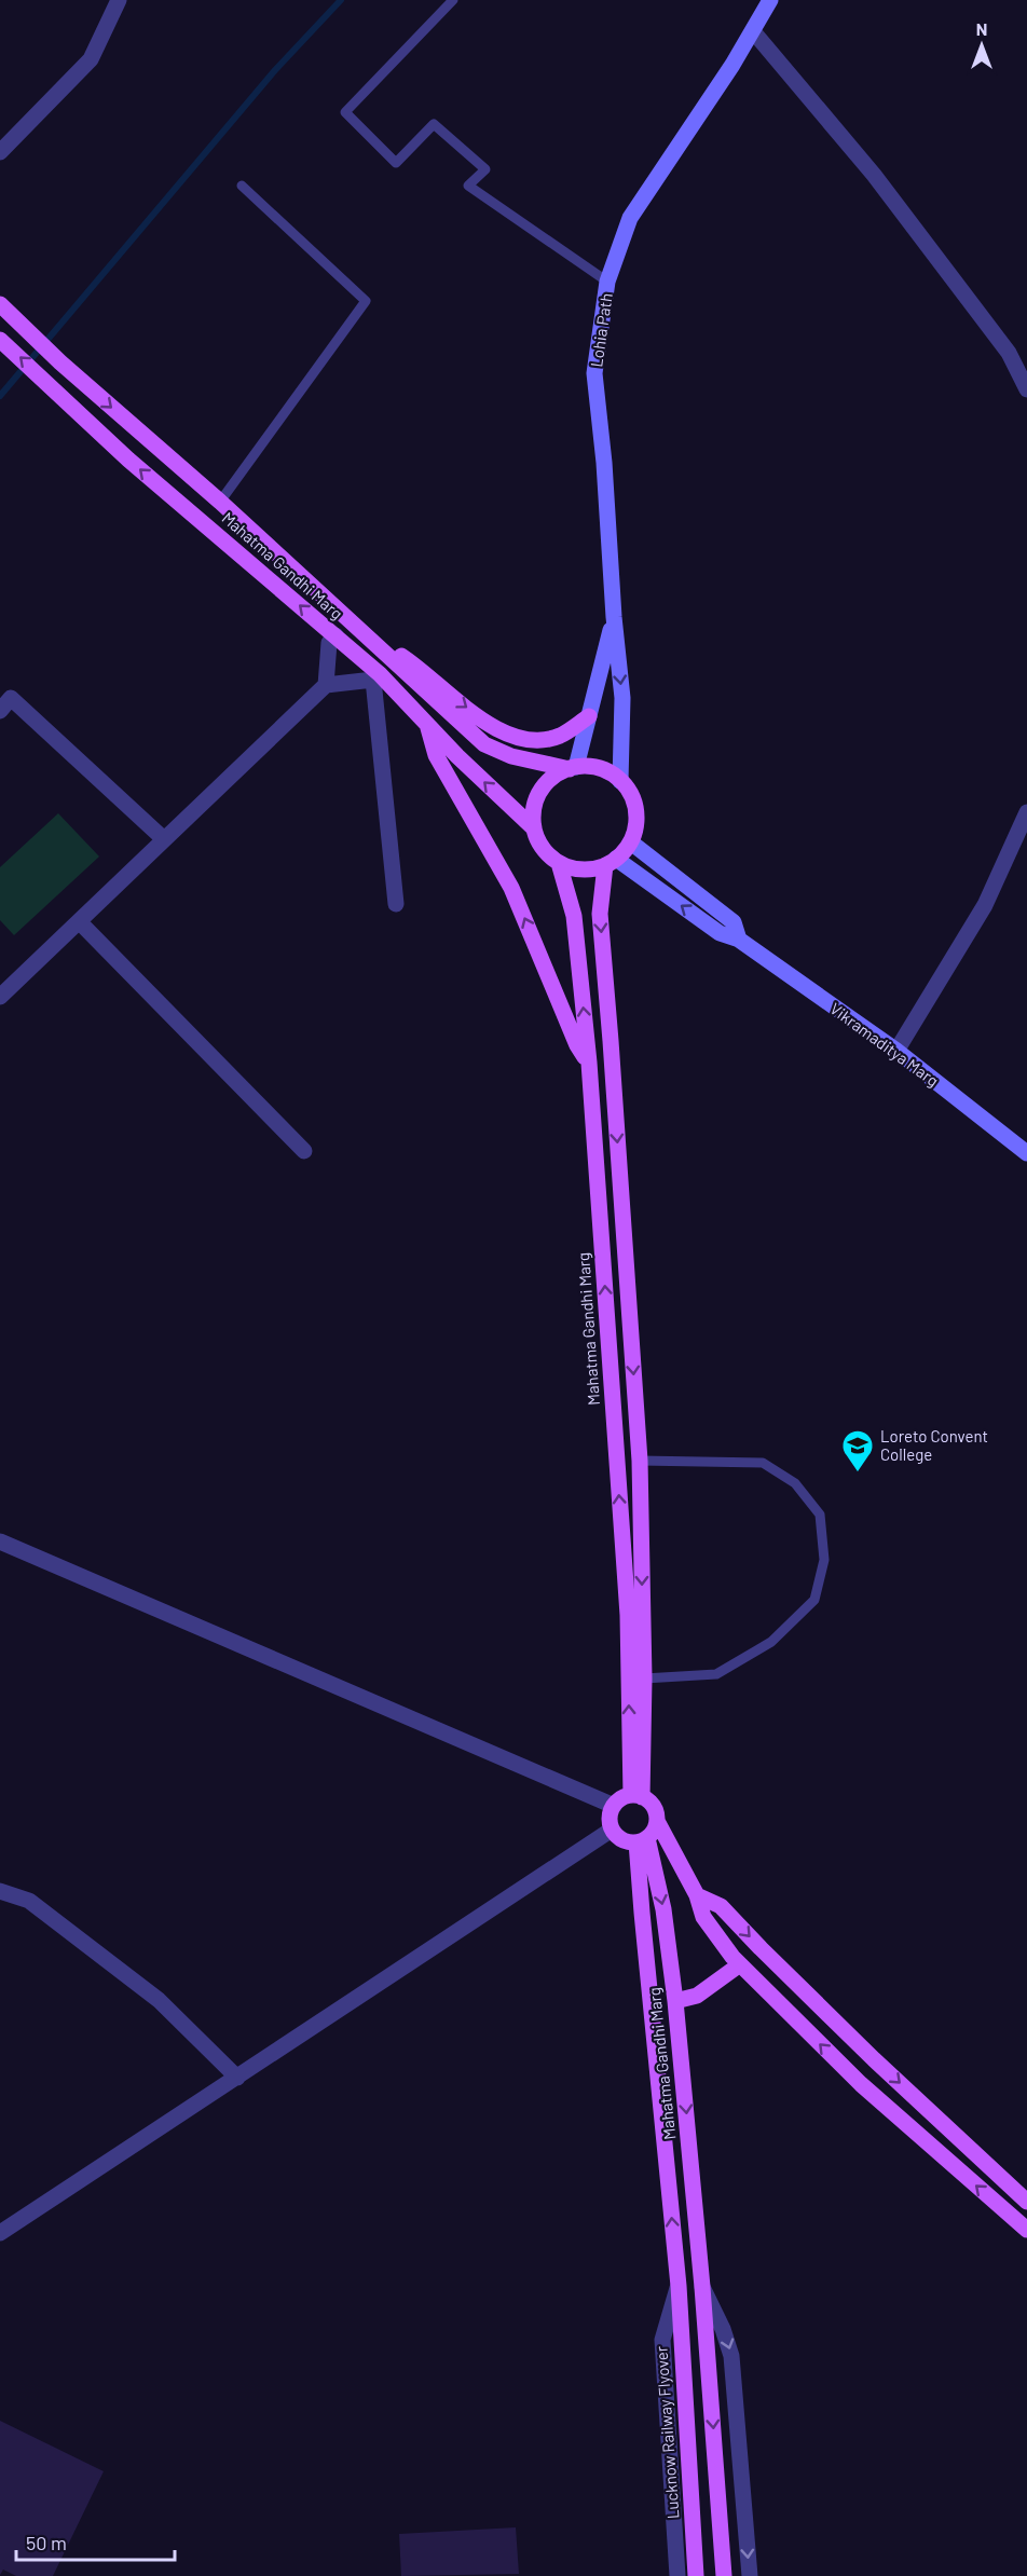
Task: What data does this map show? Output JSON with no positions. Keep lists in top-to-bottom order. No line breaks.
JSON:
{"streets":{"main road":["Lohia Path","Mahatma Gandhi Marg","Vikramaditya Marg","Lucknow Railway Flyover"]},"crossings":[["Lohia Path","Mahatma Gandhi Marg"],["Lohia Path","Vikramaditya Marg"],["Mahatma Gandhi Marg","Vikramaditya Marg"],["Mahatma Gandhi Marg","Lucknow Railway Flyover"]],"places":{"school or university":["Loreto Convent College"]},"scale_bar":"50 m","north":"top"}
